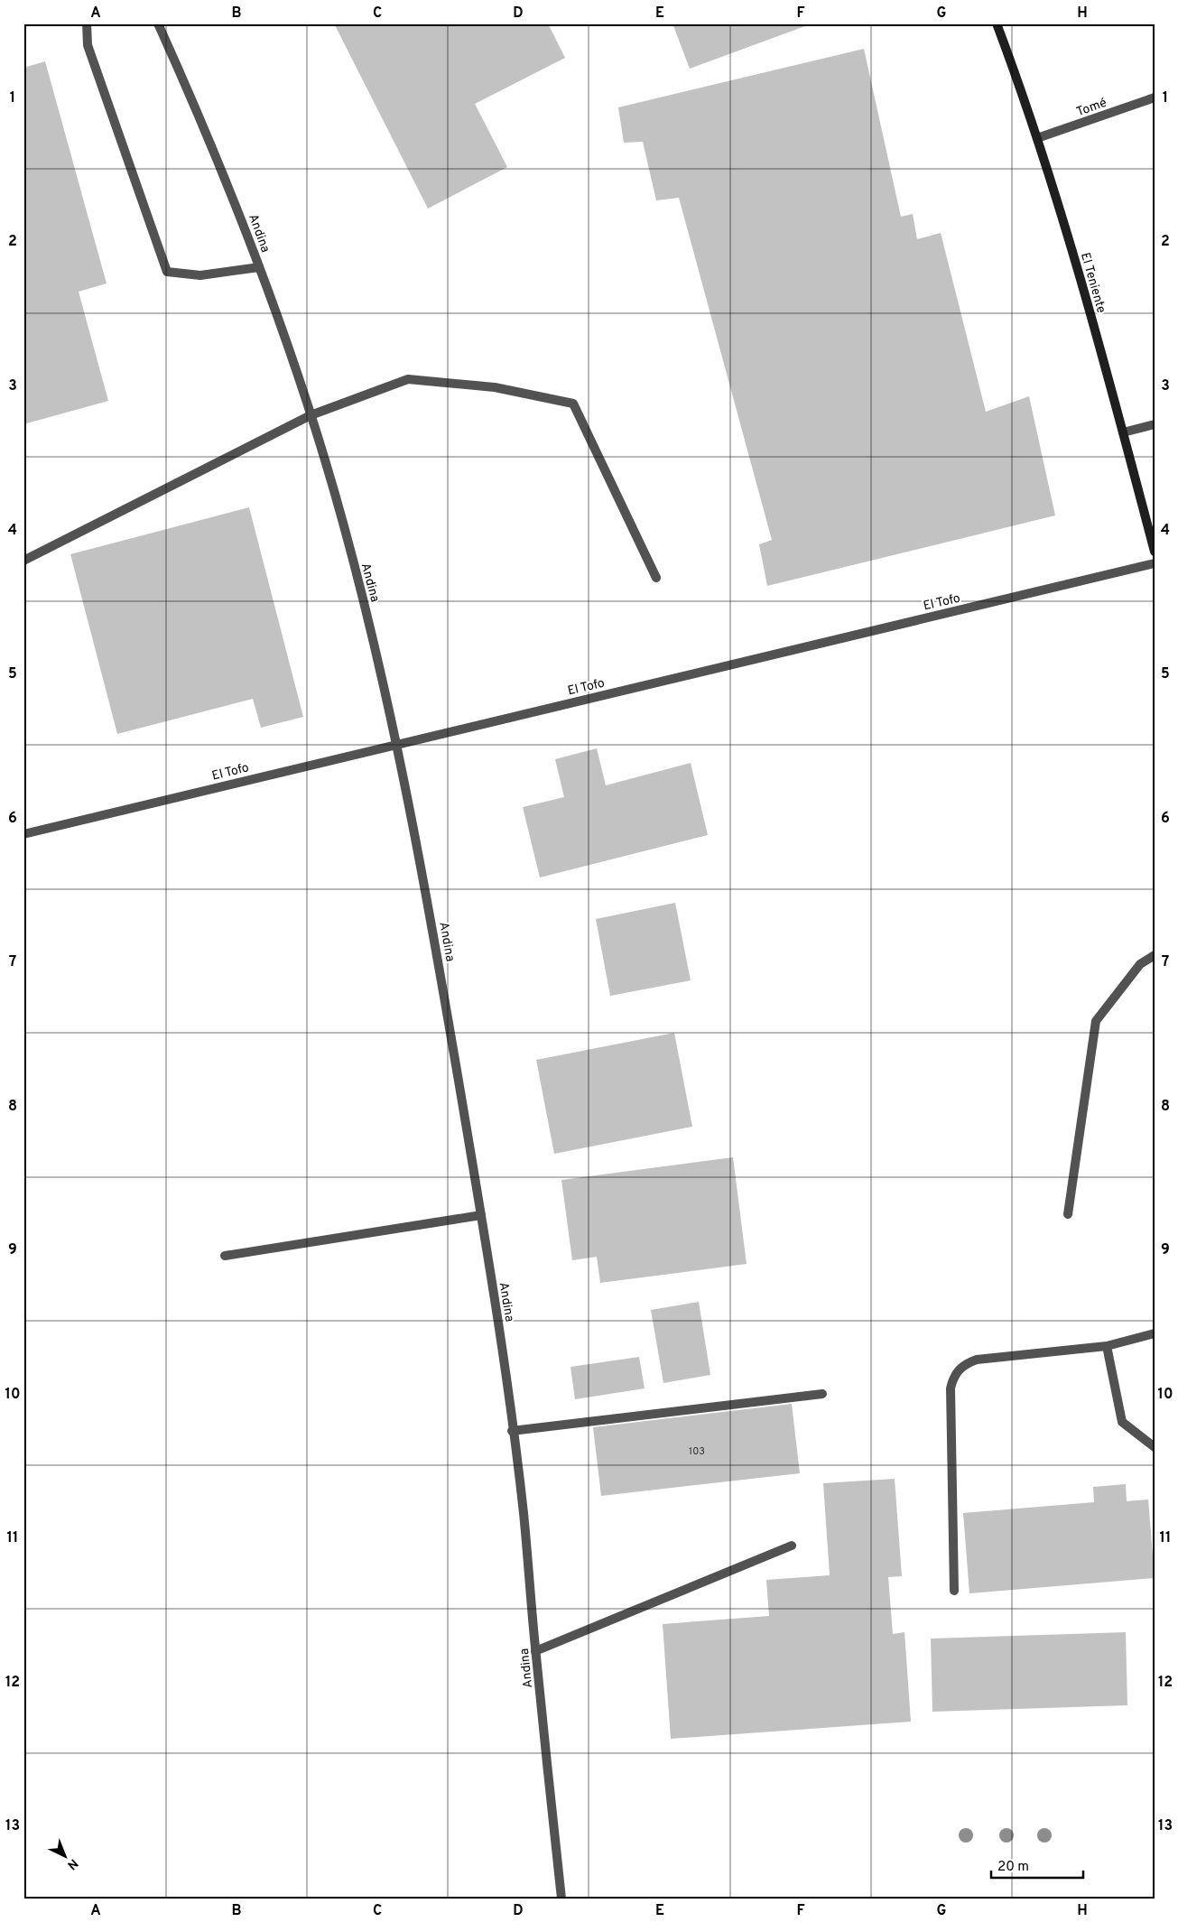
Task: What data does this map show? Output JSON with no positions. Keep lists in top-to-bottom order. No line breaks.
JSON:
{"streets":{"main road":["El Teniente"],"street":["Tomé","Andina","El Tofo"]},"crossings":[["Tomé","El Teniente"],["Andina","El Tofo"]],"house_numbers":["103"],"scale_bar":"20 m","north":"bottom right","grid":{"columns":["A","B","C","D","E","F","G","H"],"rows":["1","2","3","4","5","6","7","8","9","10","11","12","13"]}}
